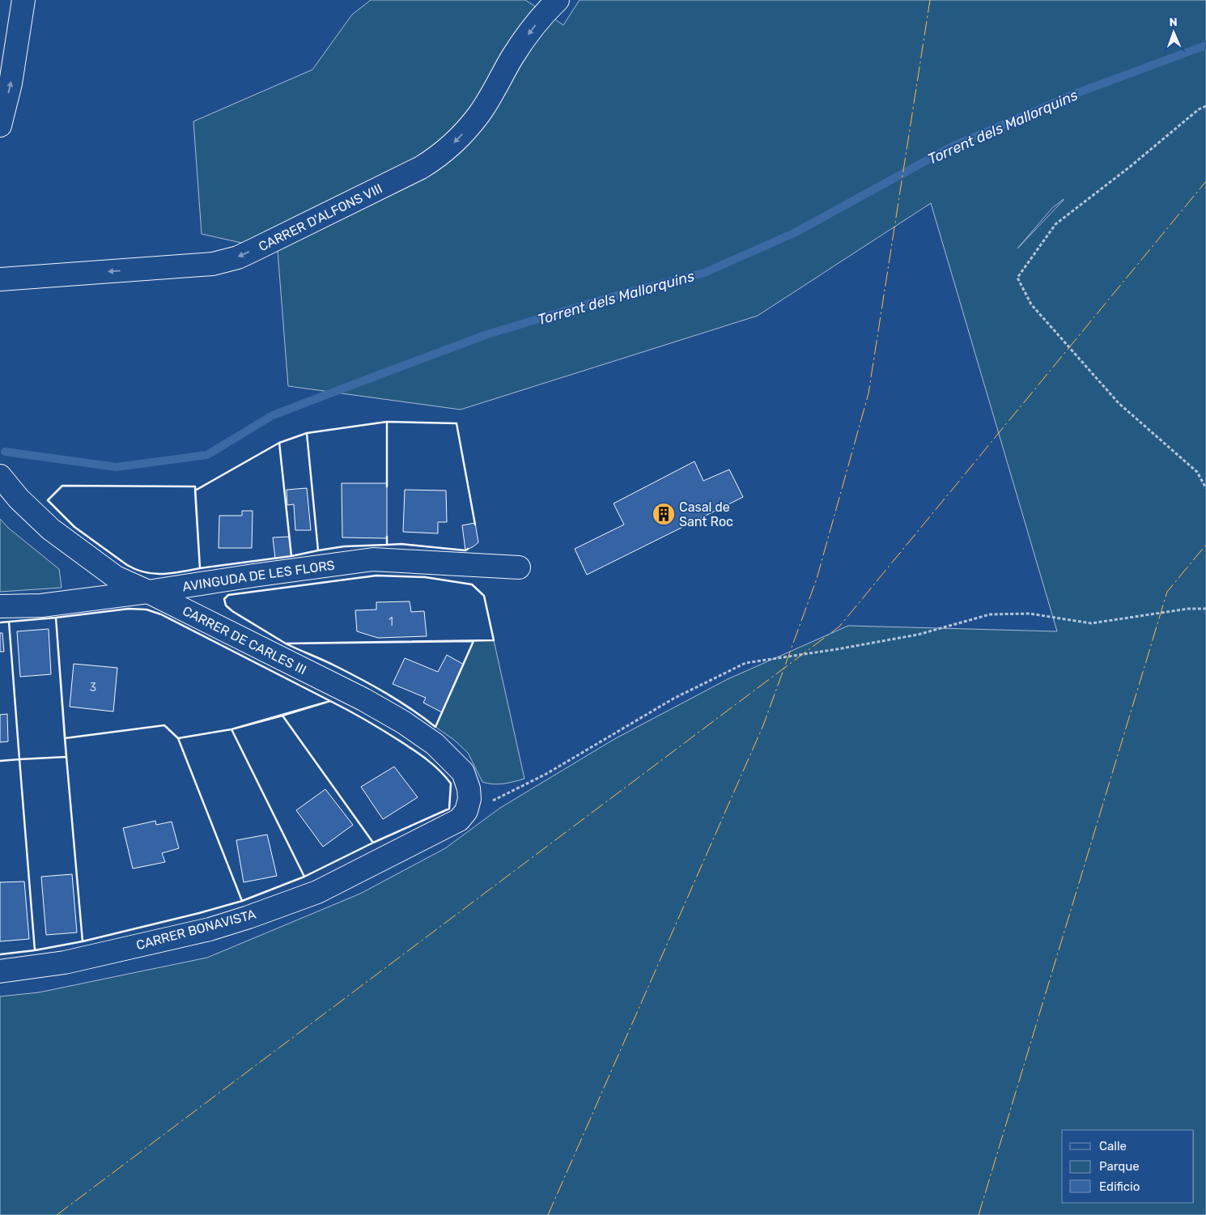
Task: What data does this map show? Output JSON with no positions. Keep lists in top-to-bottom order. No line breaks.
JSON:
{"streets":{"street":["CARRER D'ALFONS VIII","AVINGUDA DE LES FLORS","CARRER DE CARLES III","CARRER BONAVISTA"]},"crossings":[["AVINGUDA DE LES FLORS","CARRER DE CARLES III"],["CARRER DE CARLES III","CARRER BONAVISTA"]],"one_way":["CARRER D'ALFONS VIII"],"water":["Torrent dels Mallorquins"],"places":{"building":["Casal de Sant Roc"]},"house_numbers":["1","3"],"legend":["Calle","Parque","Edificio"],"north":"top"}
